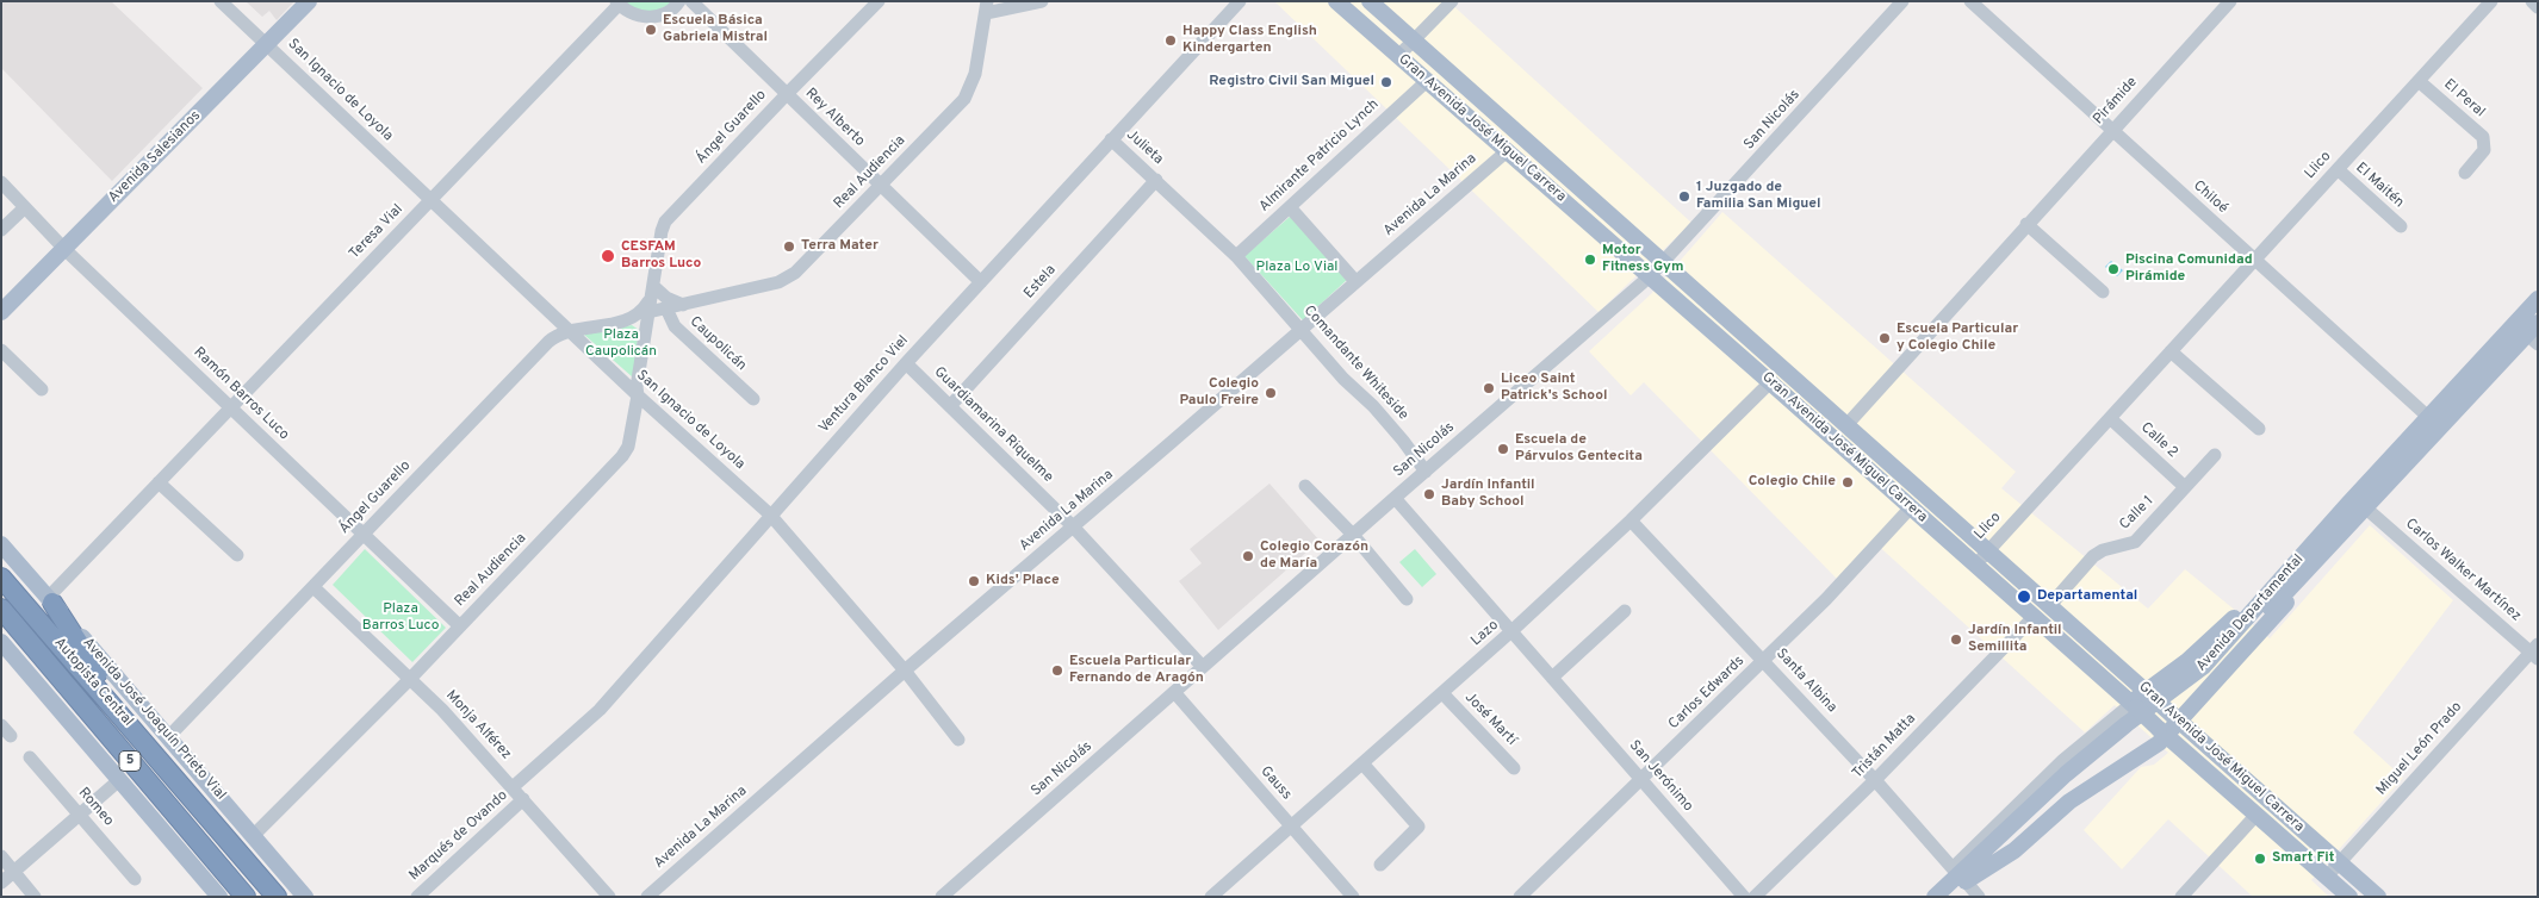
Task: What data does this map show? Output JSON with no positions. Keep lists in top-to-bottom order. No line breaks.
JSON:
{"streets":{"highway":["Autopista Central","5"],"main road":["Gran Avenida José Miguel Carrera","Avenida Salesianos","Avenida Departamental","Avenida José Joaquín Prieto Vial"],"street":["San Ignacio de Loyola","El Peral","Pirámide","Rey Alberto","San Nicolás","Ángel Guarello","Julieta","Almirante Patricio Lynch","Llico","Real Audiencia","El Maitén","Avenida La Marina","Chiloé","Teresa Vial","Estela","Caupolicán","Comandante Whiteside","Ventura Blanco Viel","Ramón Barros Luco","Guardiamarina Riquelme","Calle 2","Calle 1","Carlos Walker Martínez","Lazo","Santa Albina","Carlos Edwards","José Martí","Monja Alférez","Tristán Matta","Miguel León Prado","San Jerónimo","Gauss","Romeo","Marqués de Ovando"]},"crossings":[["San Ignacio de Loyola","Ángel Guarello"],["San Ignacio de Loyola","Avenida Salesianos"],["San Ignacio de Loyola","Real Audiencia"],["San Ignacio de Loyola","Avenida La Marina"],["San Ignacio de Loyola","Teresa Vial"],["San Ignacio de Loyola","Ventura Blanco Viel"],["El Peral","Llico"],["Pirámide","Gran Avenida José Miguel Carrera"],["Pirámide","Chiloé"],["Rey Alberto","Ángel Guarello"],["Rey Alberto","Real Audiencia"],["Rey Alberto","Ventura Blanco Viel"],["San Nicolás","Gran Avenida José Miguel Carrera"],["San Nicolás","Comandante Whiteside"],["San Nicolás","Guardiamarina Riquelme"],["San Nicolás","San Jerónimo"],["San Nicolás","Gauss"],["Ángel Guarello","Real Audiencia"],["Ángel Guarello","Ramón Barros Luco"],["Ángel Guarello","Avenida José Joaquín Prieto Vial"],["Ángel Guarello","Monja Alférez"],["Gran Avenida José Miguel Carrera","Almirante Patricio Lynch"],["Gran Avenida José Miguel Carrera","Llico"],["Gran Avenida José Miguel Carrera","Avenida La Marina"],["Gran Avenida José Miguel Carrera","Calle 1"],["Gran Avenida José Miguel Carrera","Lazo"],["Gran Avenida José Miguel Carrera","Carlos Edwards"],["Gran Avenida José Miguel Carrera","Tristán Matta"],["Gran Avenida José Miguel Carrera","Miguel León Prado"],["Julieta","Estela"],["Julieta","Comandante Whiteside"],["Julieta","Ventura Blanco Viel"],["Almirante Patricio Lynch","Comandante Whiteside"],["Avenida Salesianos","Ramón Barros Luco"],["Llico","El Maitén"],["Llico","Chiloé"],["Llico","Calle 2"],["Real Audiencia","Caupolicán"],["Real Audiencia","Ramón Barros Luco"],["Real Audiencia","Avenida José Joaquín Prieto Vial"],["Real Audiencia","Monja Alférez"],["Avenida La Marina","Comandante Whiteside"],["Avenida La Marina","Guardiamarina Riquelme"],["Chiloé","Avenida Departamental"],["Teresa Vial","Ramón Barros Luco"],["Teresa Vial","Avenida José Joaquín Prieto Vial"],["Estela","Comandante Whiteside"],["Estela","Guardiamarina Riquelme"],["Ventura Blanco Viel","Guardiamarina Riquelme"],["Ventura Blanco Viel","Monja Alférez"],["Calle 2","Calle 1"],["Carlos Walker Martínez","Avenida Departamental"],["Carlos Walker Martínez","Miguel León Prado"],["Lazo","Santa Albina"],["Lazo","José Martí"],["Lazo","San Jerónimo"],["Lazo","Gauss"],["Santa Albina","Carlos Edwards"],["Santa Albina","Tristán Matta"],["Carlos Edwards","San Jerónimo"],["Monja Alférez","Marqués de Ovando"]],"parks":["Plaza Lo Vial","Plaza Caupolicán","Plaza Barros Luco"],"places":["Escuela Básica Gabriela Mistral","Happy Class English Kindergarten","Registro Civil San Miguel","1 Juzgado de Familia San Miguel","Terra Mater","CESFAM Barros Luco","Motor Fitness Gym","Piscina Comunidad Pirámide","Escuela Particular y Colegio Chile","Liceo Saint Patrick's School","Colegio Paulo Freire","Escuela de Párvulos Gentecita","Colegio Chile","Jardín Infantil Baby School","Colegio Corazón de María","Kids' Place","Departamental","Jardín Infantil Semillita","Escuela Particular Fernando de Aragón","Smart Fit"]}
